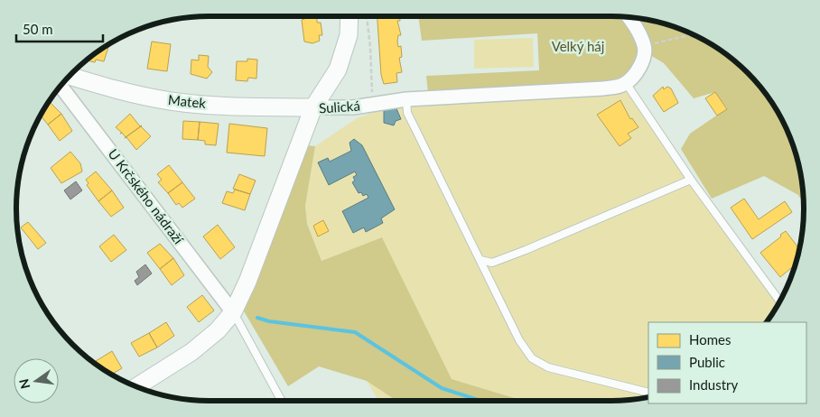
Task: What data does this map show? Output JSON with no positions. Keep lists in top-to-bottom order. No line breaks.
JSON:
{"streets":{"street":["Matek","Sulická","U Krčského nádraží"]},"crossings":[["Matek","Sulická"],["Sulická","U Krčského nádraží"]],"parks":["Velký háj"],"legend":["Homes","Public","Industry"],"scale_bar":"50 m","north":"left"}
